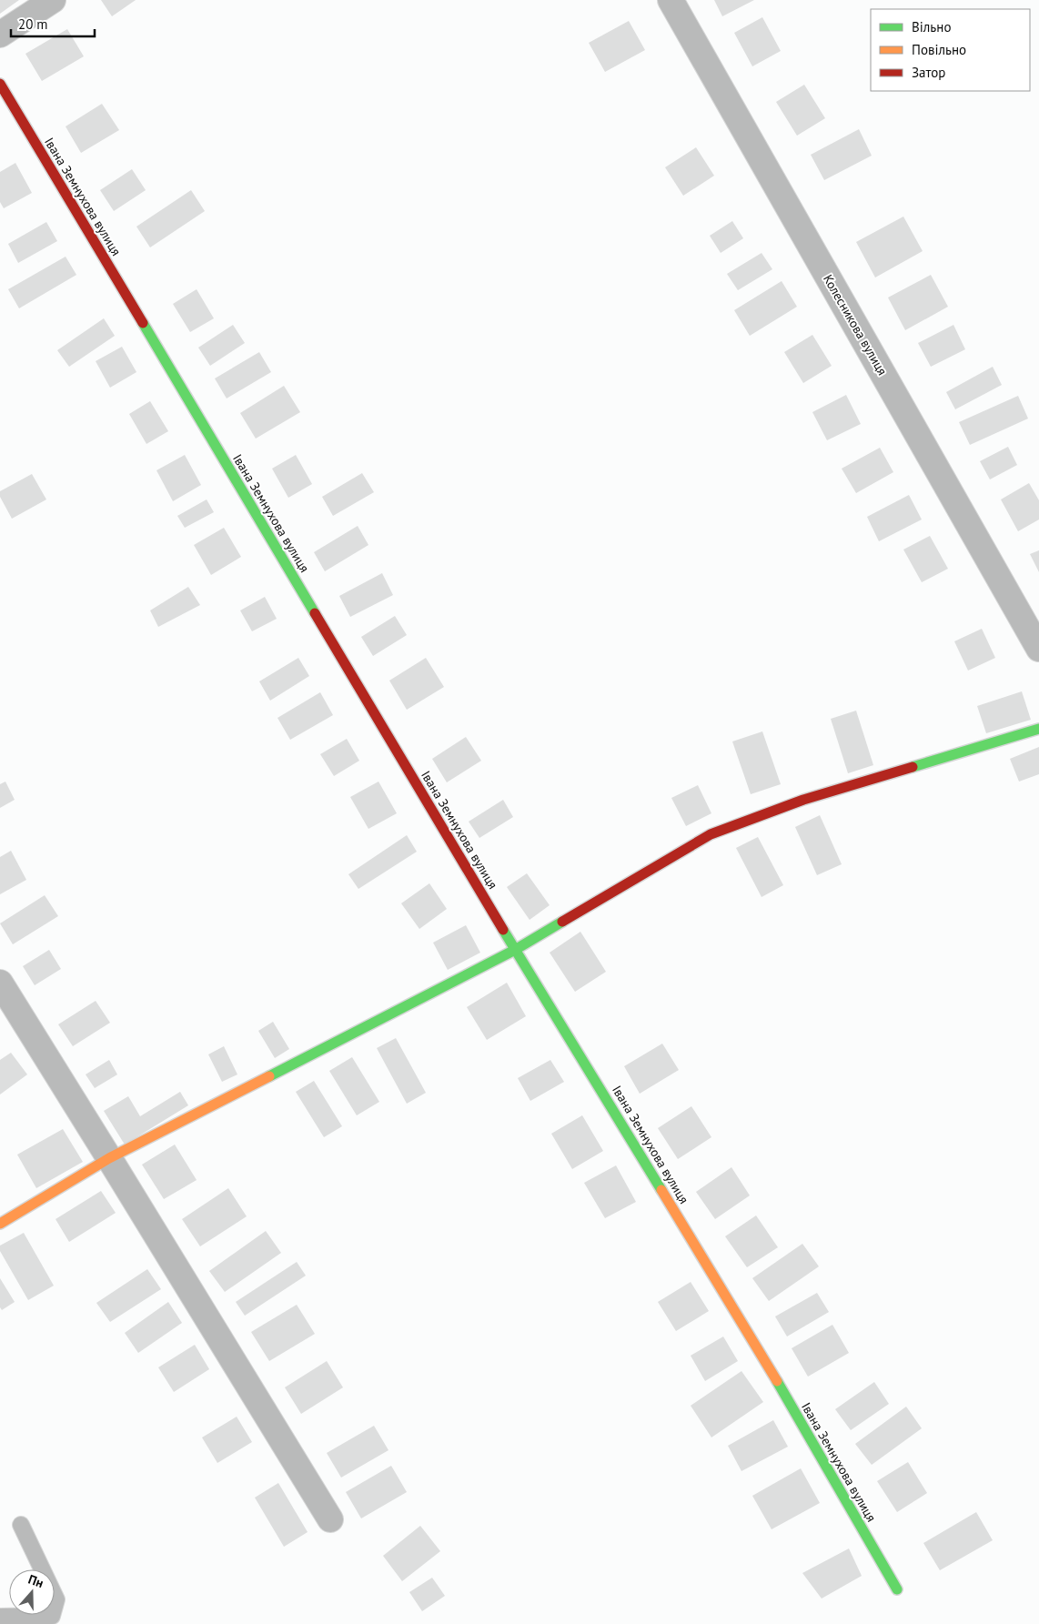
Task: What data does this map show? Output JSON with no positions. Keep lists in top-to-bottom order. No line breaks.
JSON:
{"streets":{"street":["Івана Земнухова вулиця","Колесникова вулиця"]},"legend":["Вільно","Повільно","Затор"],"scale_bar":"20 m","north":"top"}
